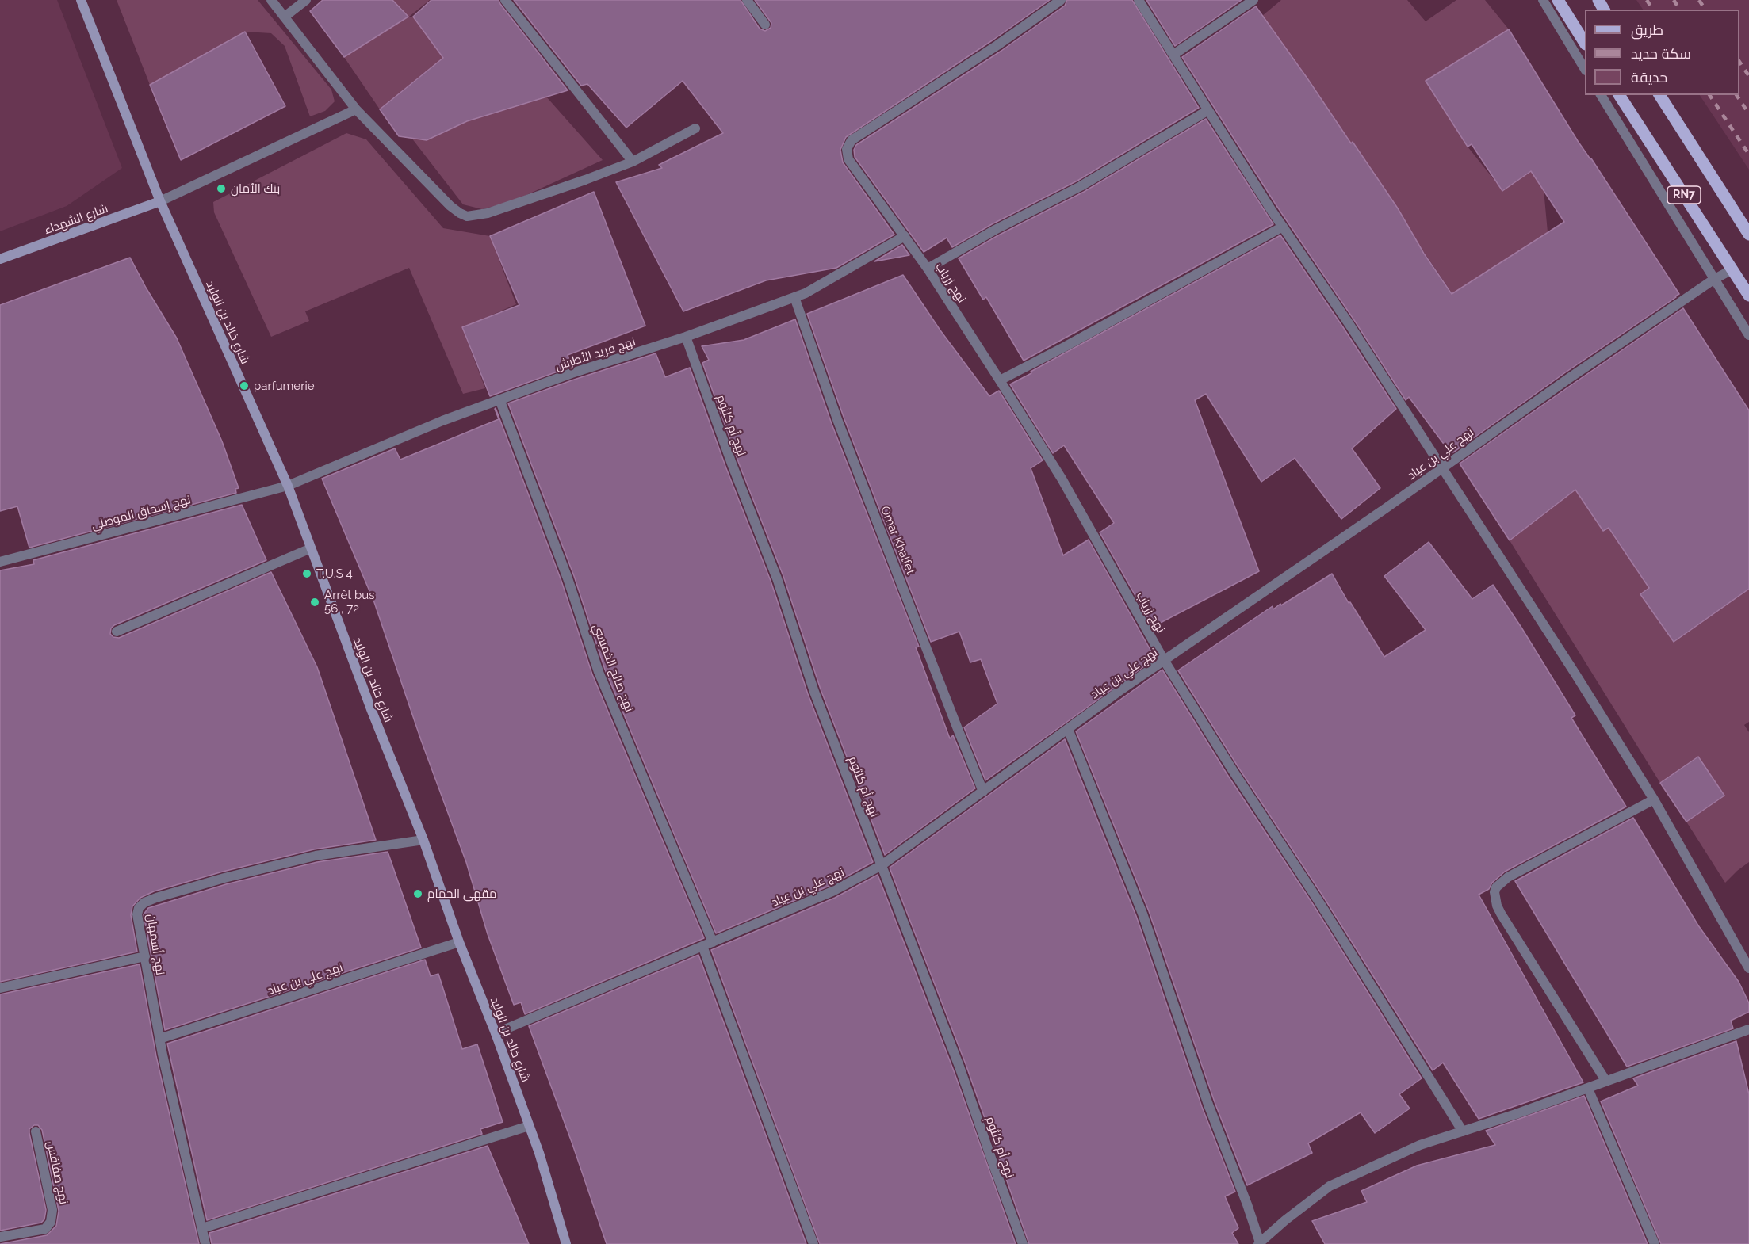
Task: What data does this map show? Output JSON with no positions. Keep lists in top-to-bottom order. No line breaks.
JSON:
{"streets":{"main road":["RN7"],"street":["شارع الشهداء","نهج زرياب","شارع خالد بن الوليد","نهج فريد الأطرش","نهج أم كلثوم","نهج علي بن عياد","نهج إسحاق الموصلي","Omar Khalfet","نهج صالح الخميسي","نهج أسمهان","نهج صفاقس"]},"crossings":[["RN7","نهج علي بن عياد"],["شارع الشهداء","شارع خالد بن الوليد"],["نهج زرياب","نهج فريد الأطرش"],["نهج زرياب","نهج علي بن عياد"],["شارع خالد بن الوليد","نهج فريد الأطرش"],["شارع خالد بن الوليد","نهج علي بن عياد"],["شارع خالد بن الوليد","نهج إسحاق الموصلي"],["شارع خالد بن الوليد","نهج أسمهان"],["نهج فريد الأطرش","نهج أم كلثوم"],["نهج فريد الأطرش","نهج إسحاق الموصلي"],["نهج فريد الأطرش","Omar Khalfet"],["نهج فريد الأطرش","نهج صالح الخميسي"],["نهج أم كلثوم","نهج علي بن عياد"],["نهج علي بن عياد","Omar Khalfet"],["نهج علي بن عياد","نهج صالح الخميسي"],["نهج علي بن عياد","نهج أسمهان"]],"places":["بنك الأمان","parfumerie","T.U.S 4","Arrêt bus 56 , 72","مقهى الحمام"],"legend":["طريق","سكة حديد","حديقة"]}
